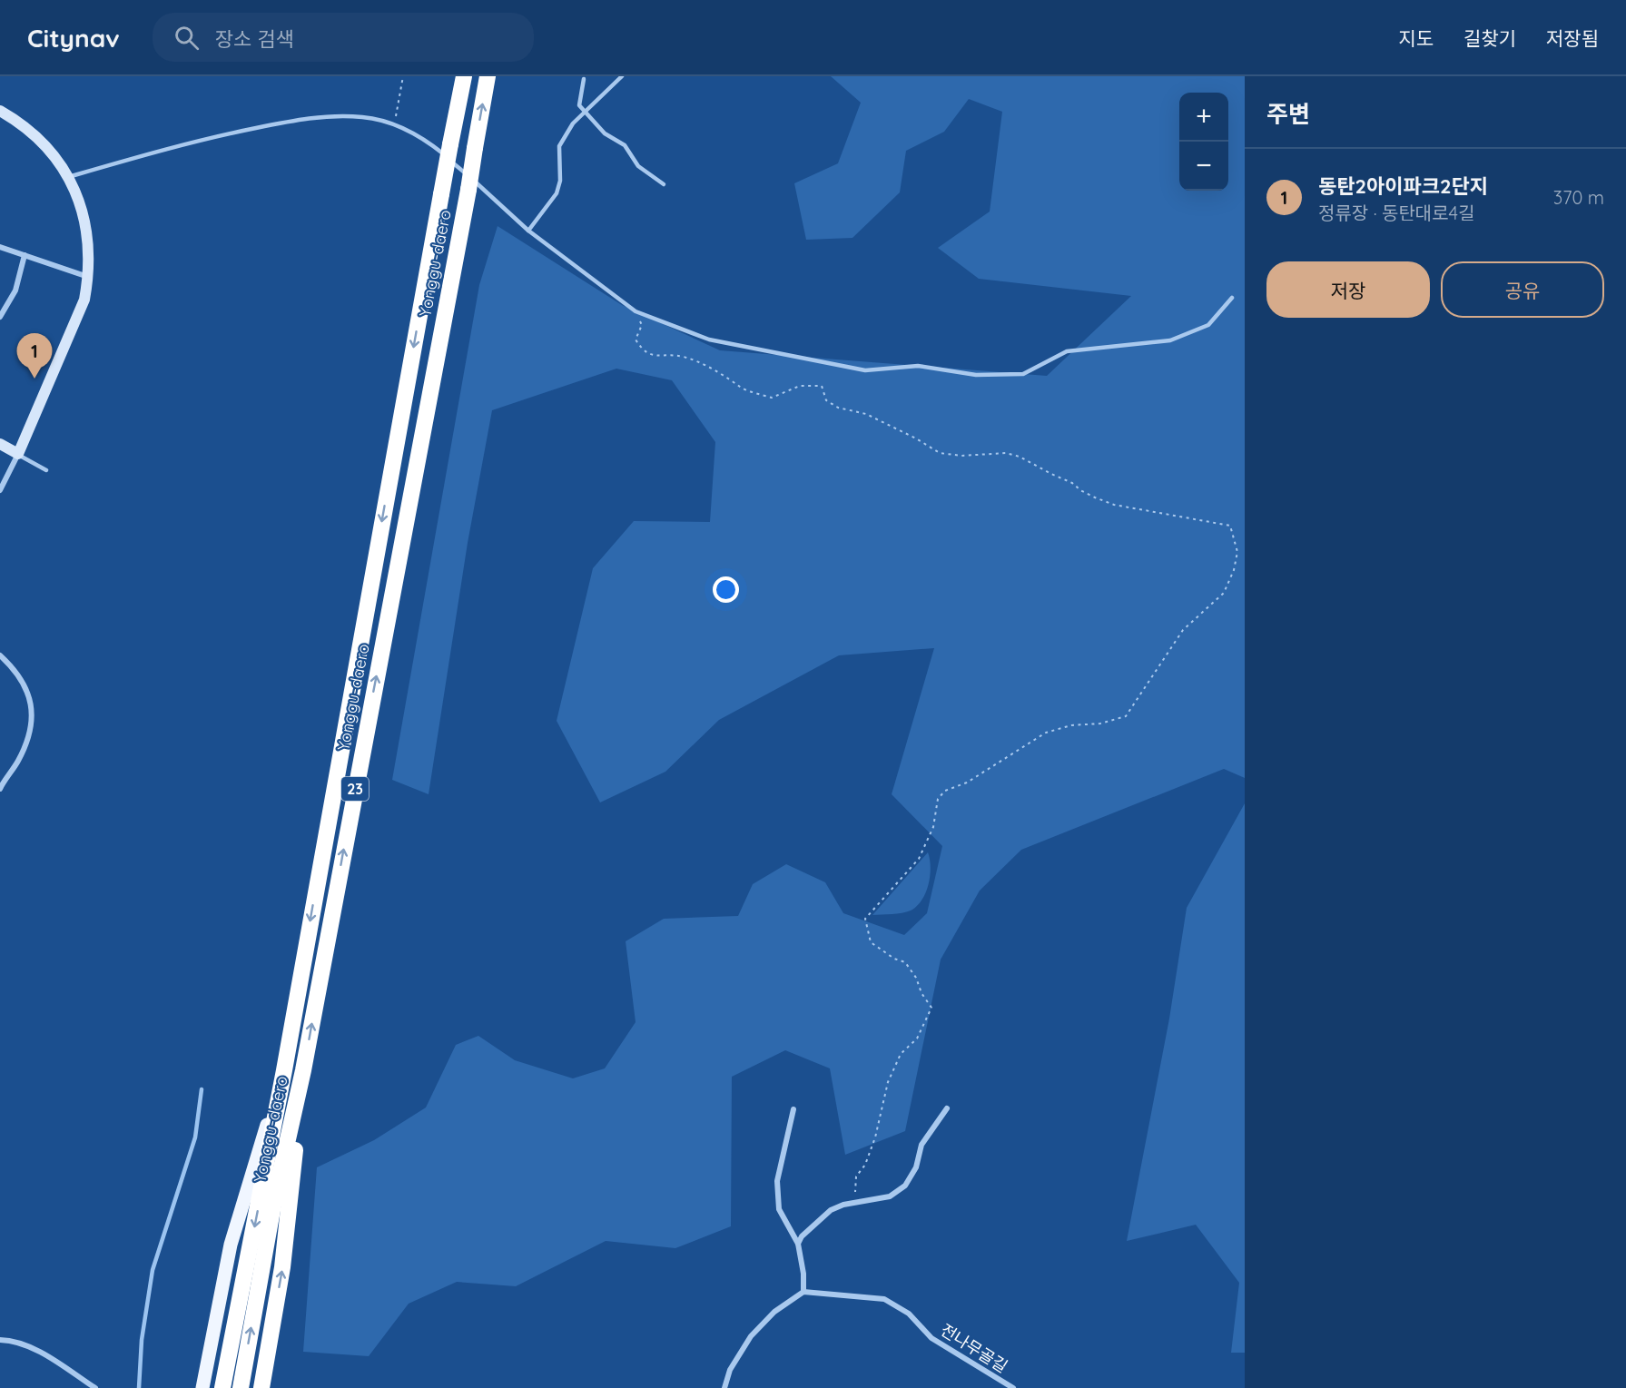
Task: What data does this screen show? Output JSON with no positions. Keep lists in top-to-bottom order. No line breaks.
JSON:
{"streets":{"highway":["Yonggu-daero","23"],"street":["전나무골길"]},"page":{"header":"Citynav","search":"장소 검색","nav":["지도","길찾기","저장됨"],"heading":"주변","map_buttons":["+","−"],"list":[{"mark":"1","name":"동탄2아이파크2단지","note":"정류장 · 동탄대로4길","value":"370 m"}],"buttons":["저장","공유"],"pins":"1"}}
